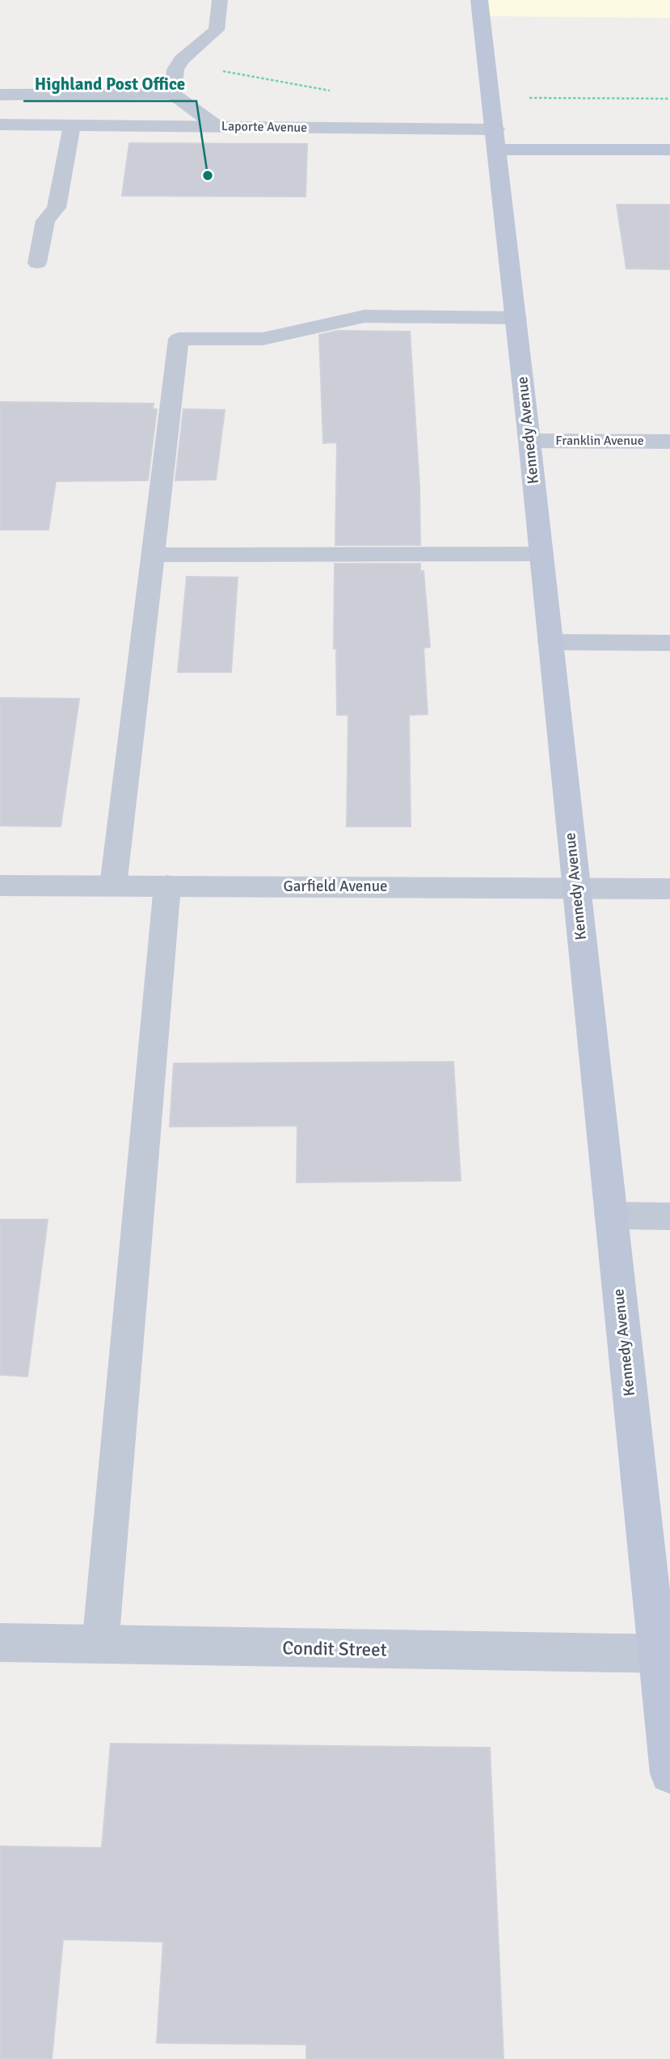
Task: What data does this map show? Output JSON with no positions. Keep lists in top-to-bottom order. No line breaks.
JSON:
{"streets":{"street":["Laporte Avenue","Kennedy Avenue","Franklin Avenue","Garfield Avenue","Condit Street"]},"crossings":[["Laporte Avenue","Kennedy Avenue"],["Kennedy Avenue","Franklin Avenue"],["Kennedy Avenue","Garfield Avenue"],["Kennedy Avenue","Condit Street"]],"places":["Highland Post Office"]}
